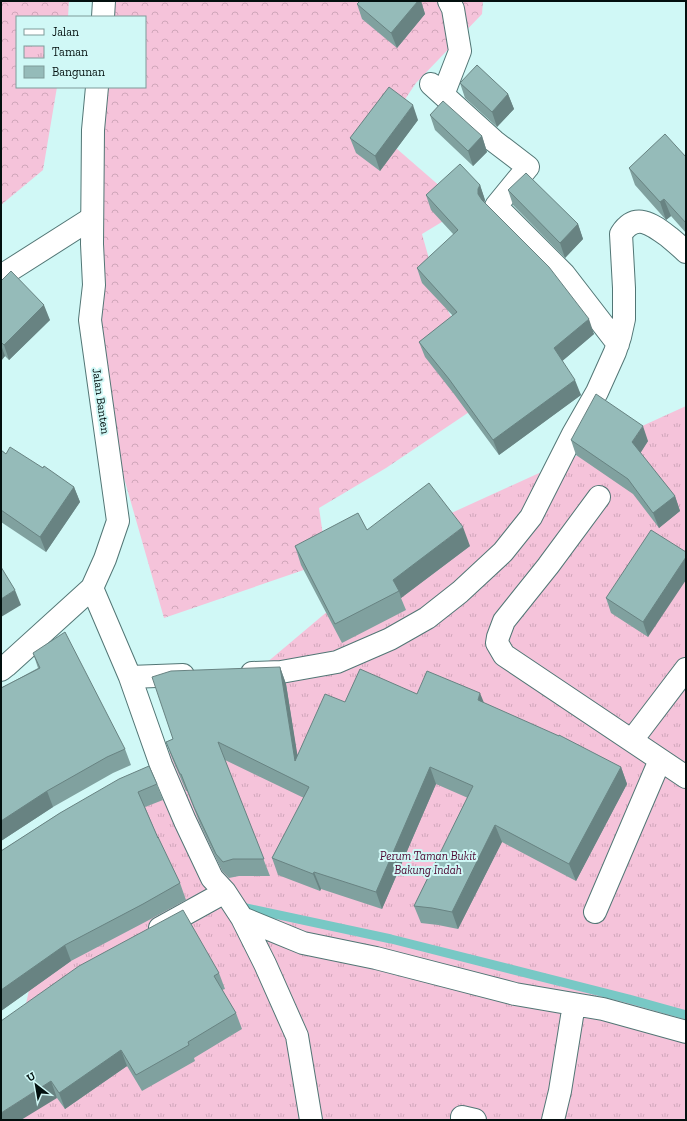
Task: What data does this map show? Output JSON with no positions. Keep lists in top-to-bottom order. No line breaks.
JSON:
{"streets":{"street":["Jalan Banten"]},"parks":["Perum Taman Bukit Bakung Indah"],"legend":["Jalan","Taman","Bangunan"],"north":"top left"}
